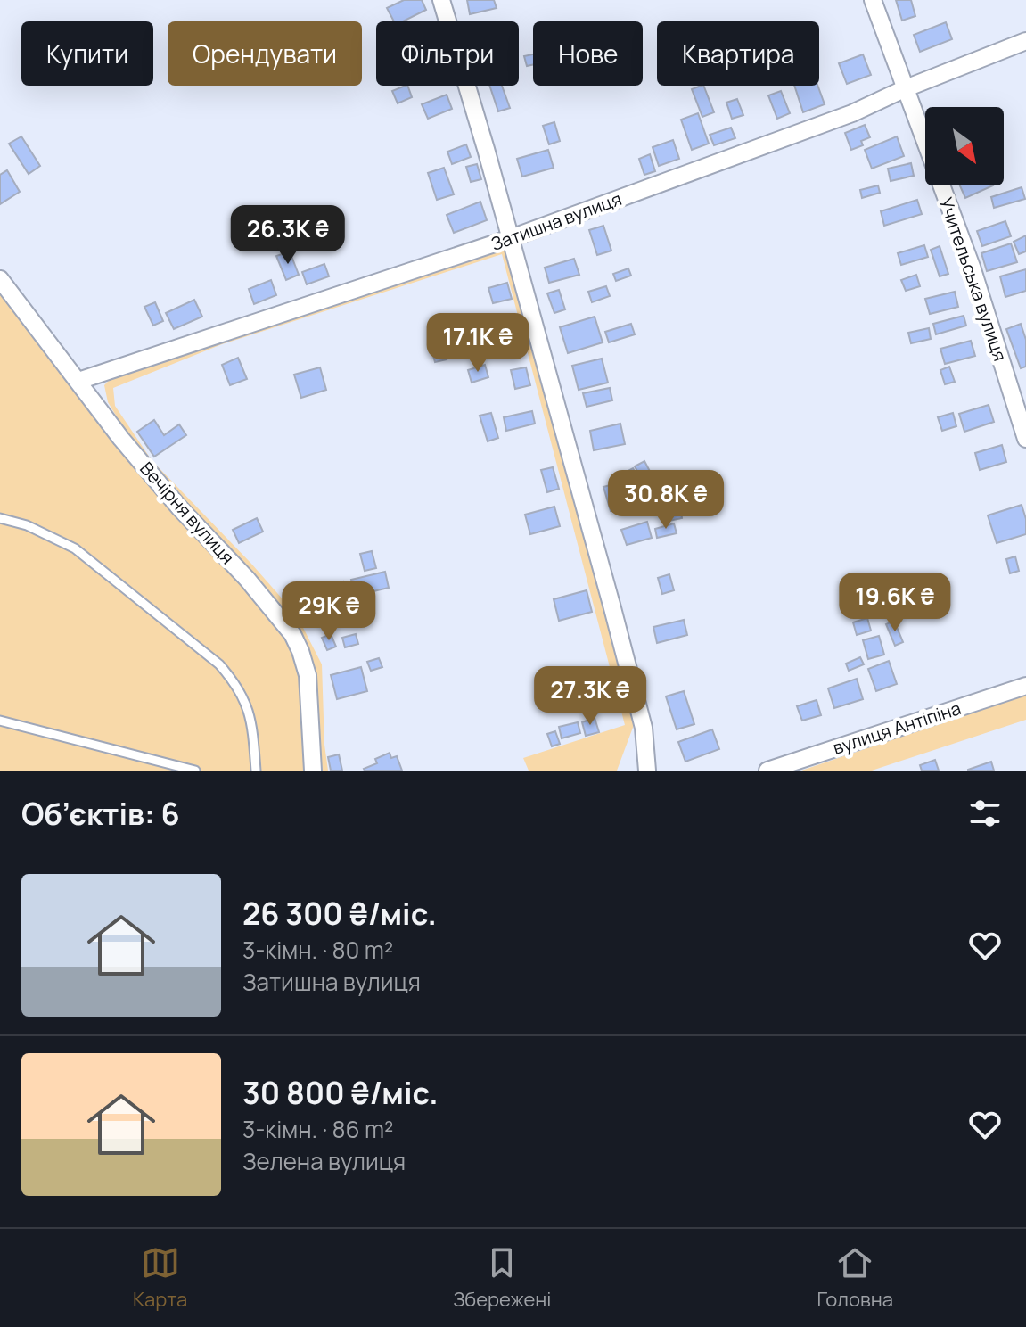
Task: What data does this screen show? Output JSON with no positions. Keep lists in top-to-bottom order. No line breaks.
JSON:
{"streets":{"street":["Затишна вулиця","Учительська вулиця","Вечірня вулиця","вулиця Антіпіна"]},"crossings":[["Затишна вулиця","Учительська вулиця"],["Затишна вулиця","Вечірня вулиця"]],"north":"bottom right","page":{"chip":["Купити","Орендувати","Фільтри","Нове","Квартира"],"price":["26.3K ₴","17.1K ₴","30.8K ₴","19.6K ₴","29K ₴","27.3K ₴"],"heading":"Об’єктів: 6","list":[{"name":"26 300 ₴/міс.","note":"3-кімн. · 80 m² · Затишна вулиця"},{"name":"30 800 ₴/міс.","note":"3-кімн. · 86 m² · Зелена вулиця"}],"tabs":["Карта","Збережені","Головна"]}}
